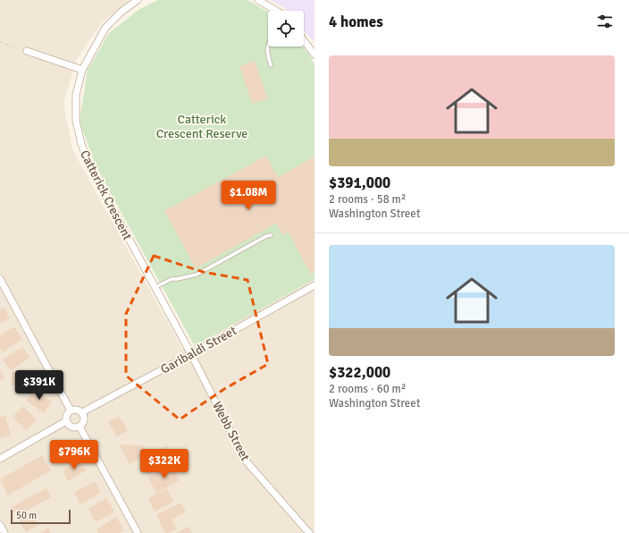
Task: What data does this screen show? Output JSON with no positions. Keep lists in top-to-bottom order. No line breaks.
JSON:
{"streets":{"street":["Catterick Crescent","Garibaldi Street","Webb Street"]},"crossings":[["Catterick Crescent","Garibaldi Street"],["Catterick Crescent","Webb Street"],["Garibaldi Street","Webb Street"]],"parks":["Catterick Crescent Reserve"],"scale_bar":"50 m","page":{"heading":"4 homes","list":[{"name":"$391,000","note":"2 rooms · 58 m² · Washington Street"},{"name":"$322,000","note":"2 rooms · 60 m² · Washington Street"}],"price":["$1.08M","$391K","$796K","$322K"],"scale":"50 m"}}
